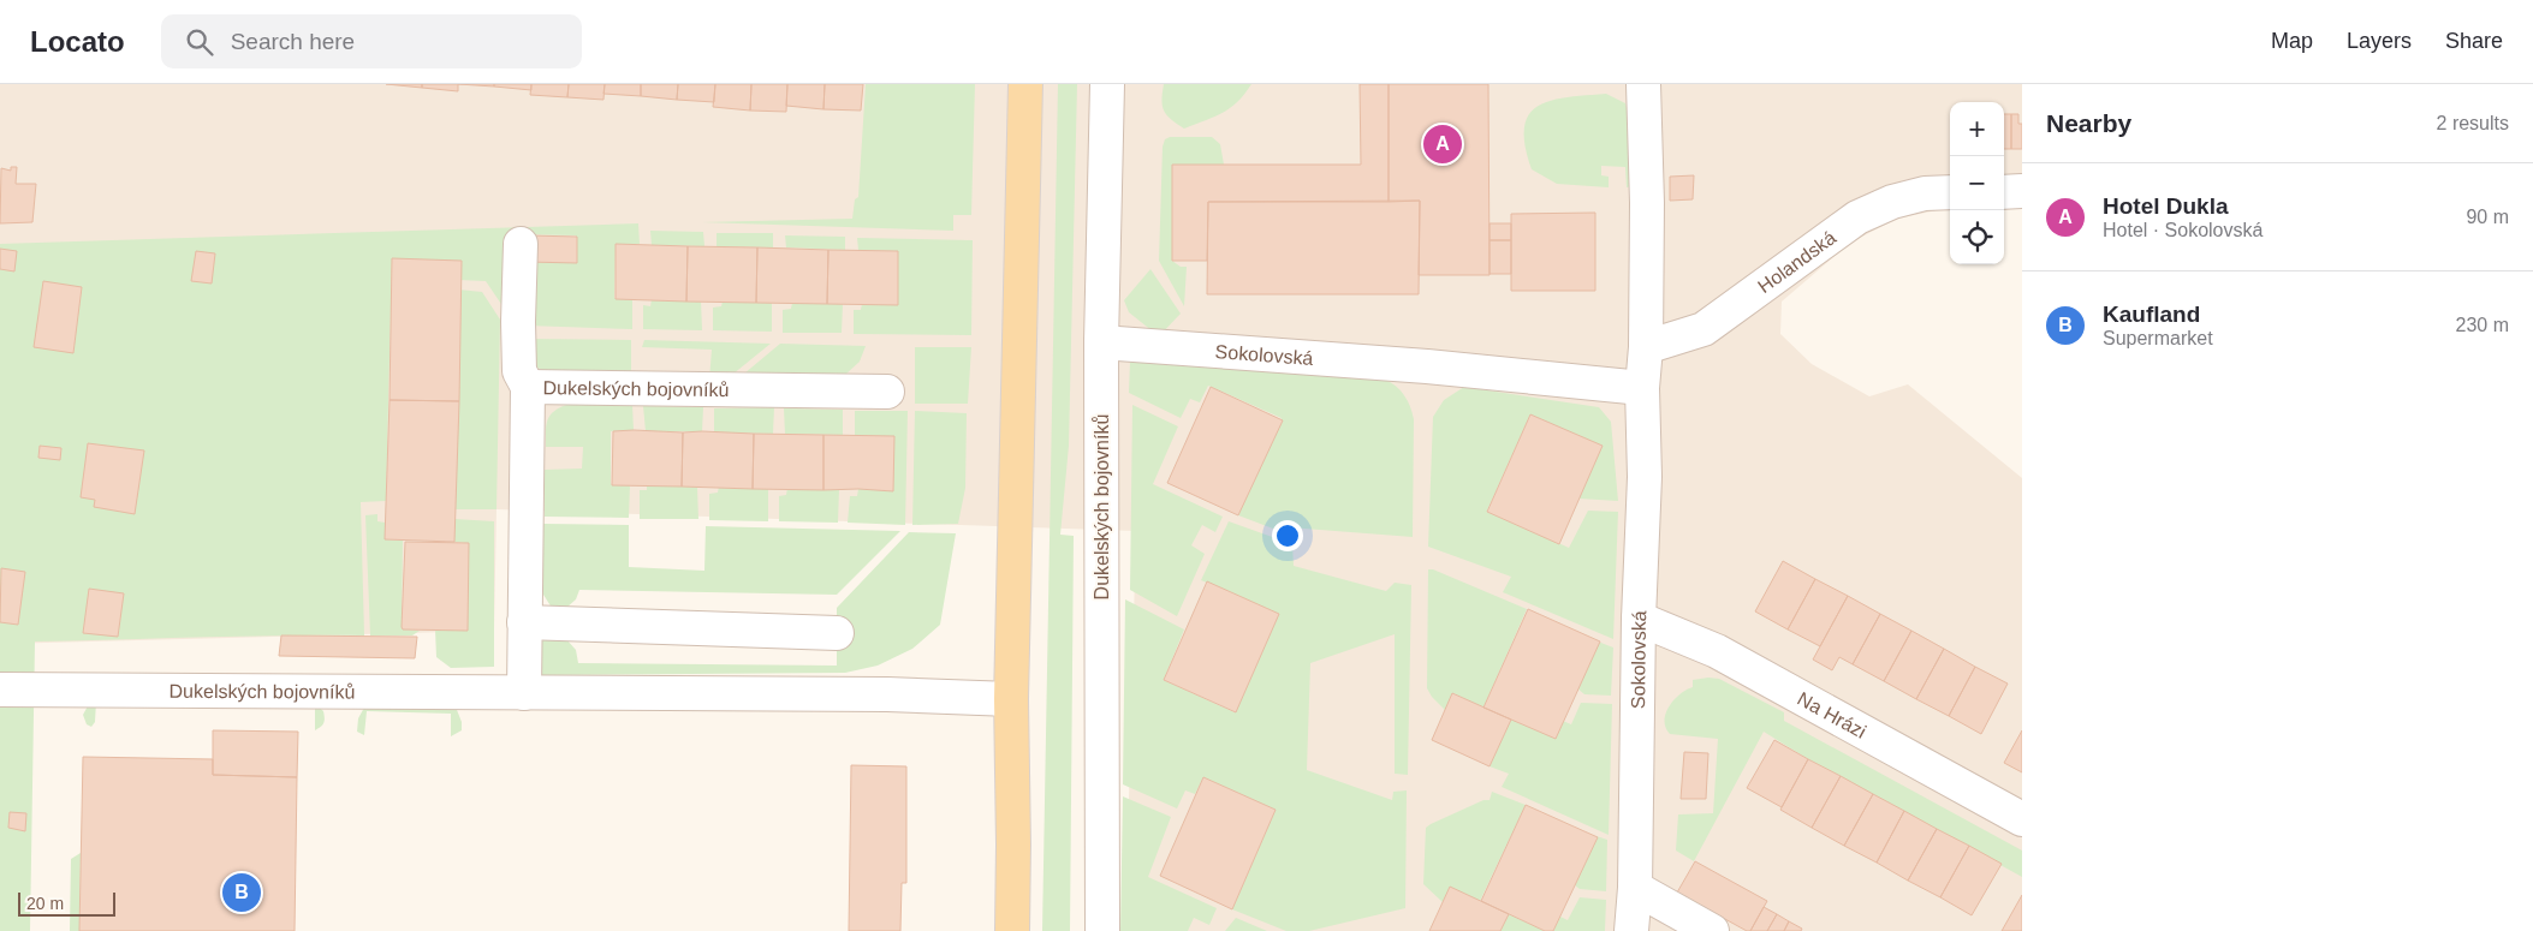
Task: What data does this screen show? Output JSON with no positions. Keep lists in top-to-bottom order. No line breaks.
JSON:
{"streets":{"street":["Holandská","Sokolovská","Dukelských bojovníků","Na Hrázi"]},"crossings":[["Holandská","Sokolovská"],["Sokolovská","Dukelských bojovníků"],["Sokolovská","Na Hrázi"]],"scale_bar":"20 m","page":{"header":"Locato","search":"Search here","nav":["Map","Layers","Share"],"heading":["Nearby","2 results"],"map_buttons":["+","−"],"pins":["A","B"],"list":[{"mark":"A","name":"Hotel Dukla","note":"Hotel · Sokolovská","value":"90 m"},{"mark":"B","name":"Kaufland","note":"Supermarket","value":"230 m"}],"scale":"20 m"}}
